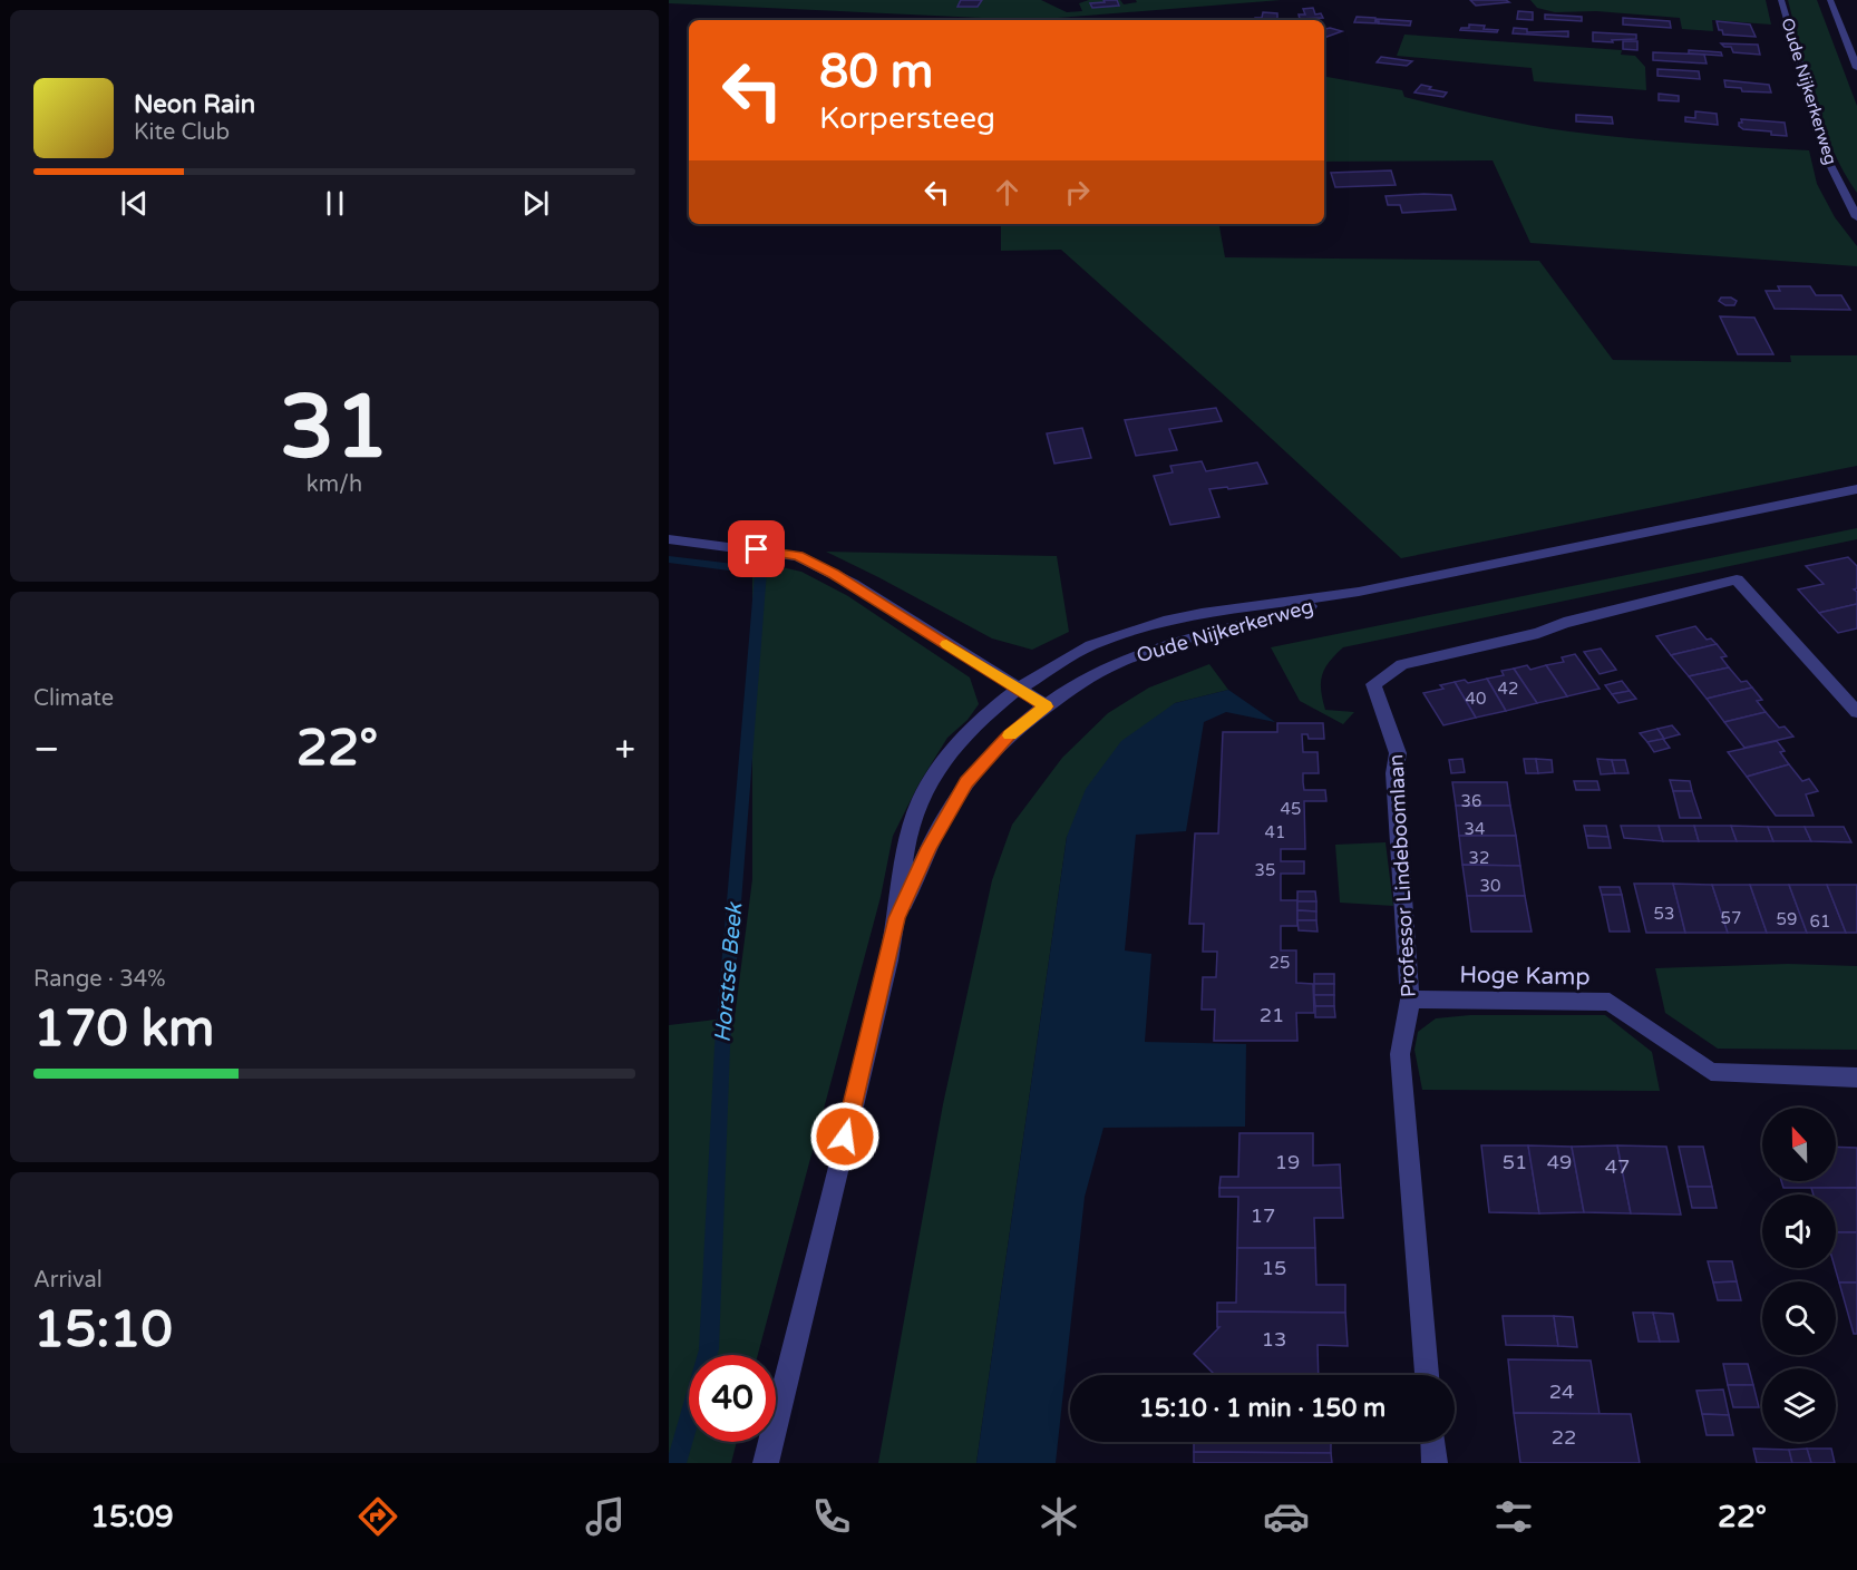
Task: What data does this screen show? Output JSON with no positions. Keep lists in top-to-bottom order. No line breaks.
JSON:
{"streets":{"street":["Oude Nijkerkerweg","Professor Lindeboomlaan","Hoge Kamp"]},"crossings":[["Professor Lindeboomlaan","Hoge Kamp"]],"water":["Horstse Beek"],"house_numbers":["42","40","36","45","34","41","32","35","30","53","57","59","61","25","21","19","51","49","47","17","15","13","24","22"],"north":"top","page":{"turn":["80 m","Korpersteeg"],"song":["Neon Rain","Kite Club"],"tile":[["31","km/h"],"Climate",["Range · 34%","170 km"],["Arrival","15:10"]],"heat":["−","22°","+"],"limit":"40","trip":"15:10 · 1 min · 150 m","tabs":["15:09","22°"]}}
